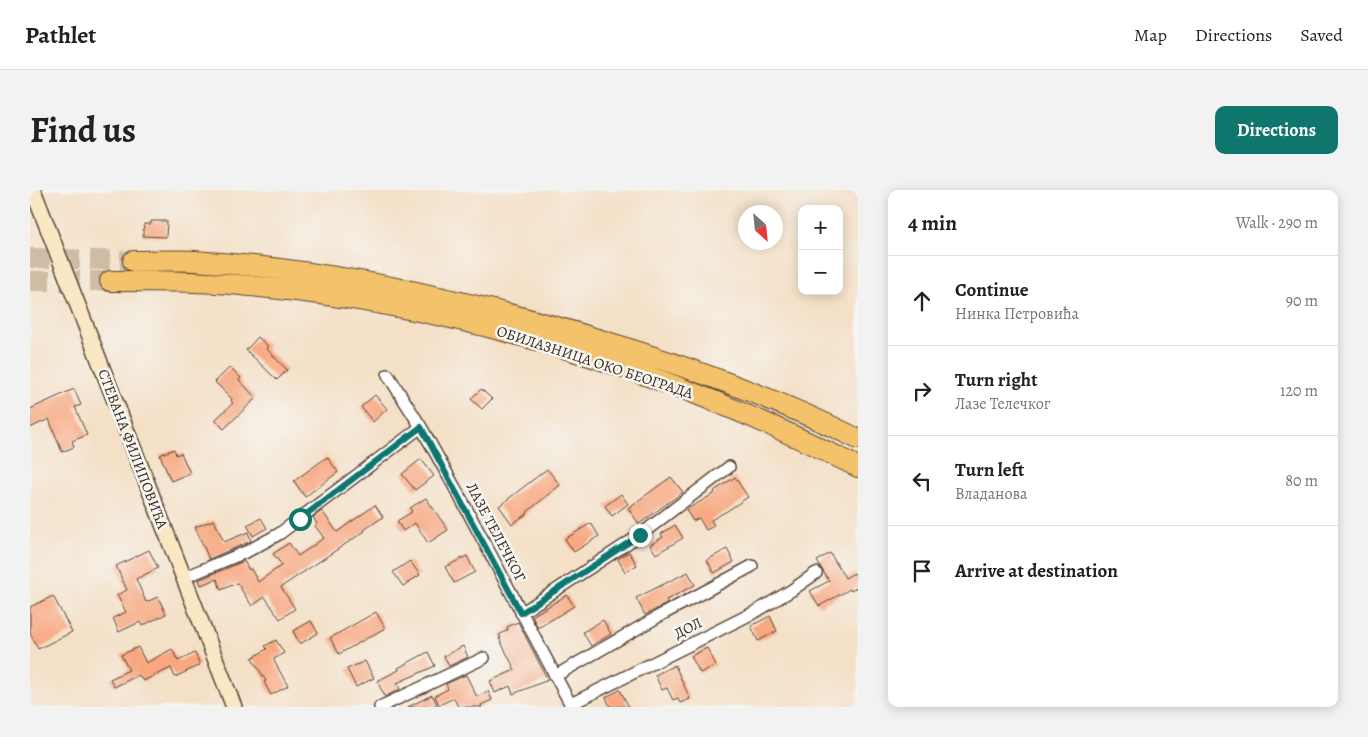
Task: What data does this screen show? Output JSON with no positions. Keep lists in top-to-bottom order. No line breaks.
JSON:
{"streets":{"highway":["ОБИЛАЗНИЦА ОКО БЕОГРАДА"],"main road":["СТЕВАНА ФИЛИПОВИЋА"],"street":["ЛАЗЕ ТЕЛЕЧКОГ","ДОЛ"]},"crossings":[["ЛАЗЕ ТЕЛЕЧКОГ","ДОЛ"]],"north":"bottom right","page":{"header":"Pathlet","nav":["Map","Directions","Saved"],"title":"Find us","buttons":"Directions","heading":["4 min","Walk · 290 m"],"map_buttons":["+","−"],"list":[["Continue","Нинка Петровића","90 m"],["Turn right","Лазе Телечког","120 m"],["Turn left","Владанова","80 m"],"Arrive at destination"]}}
